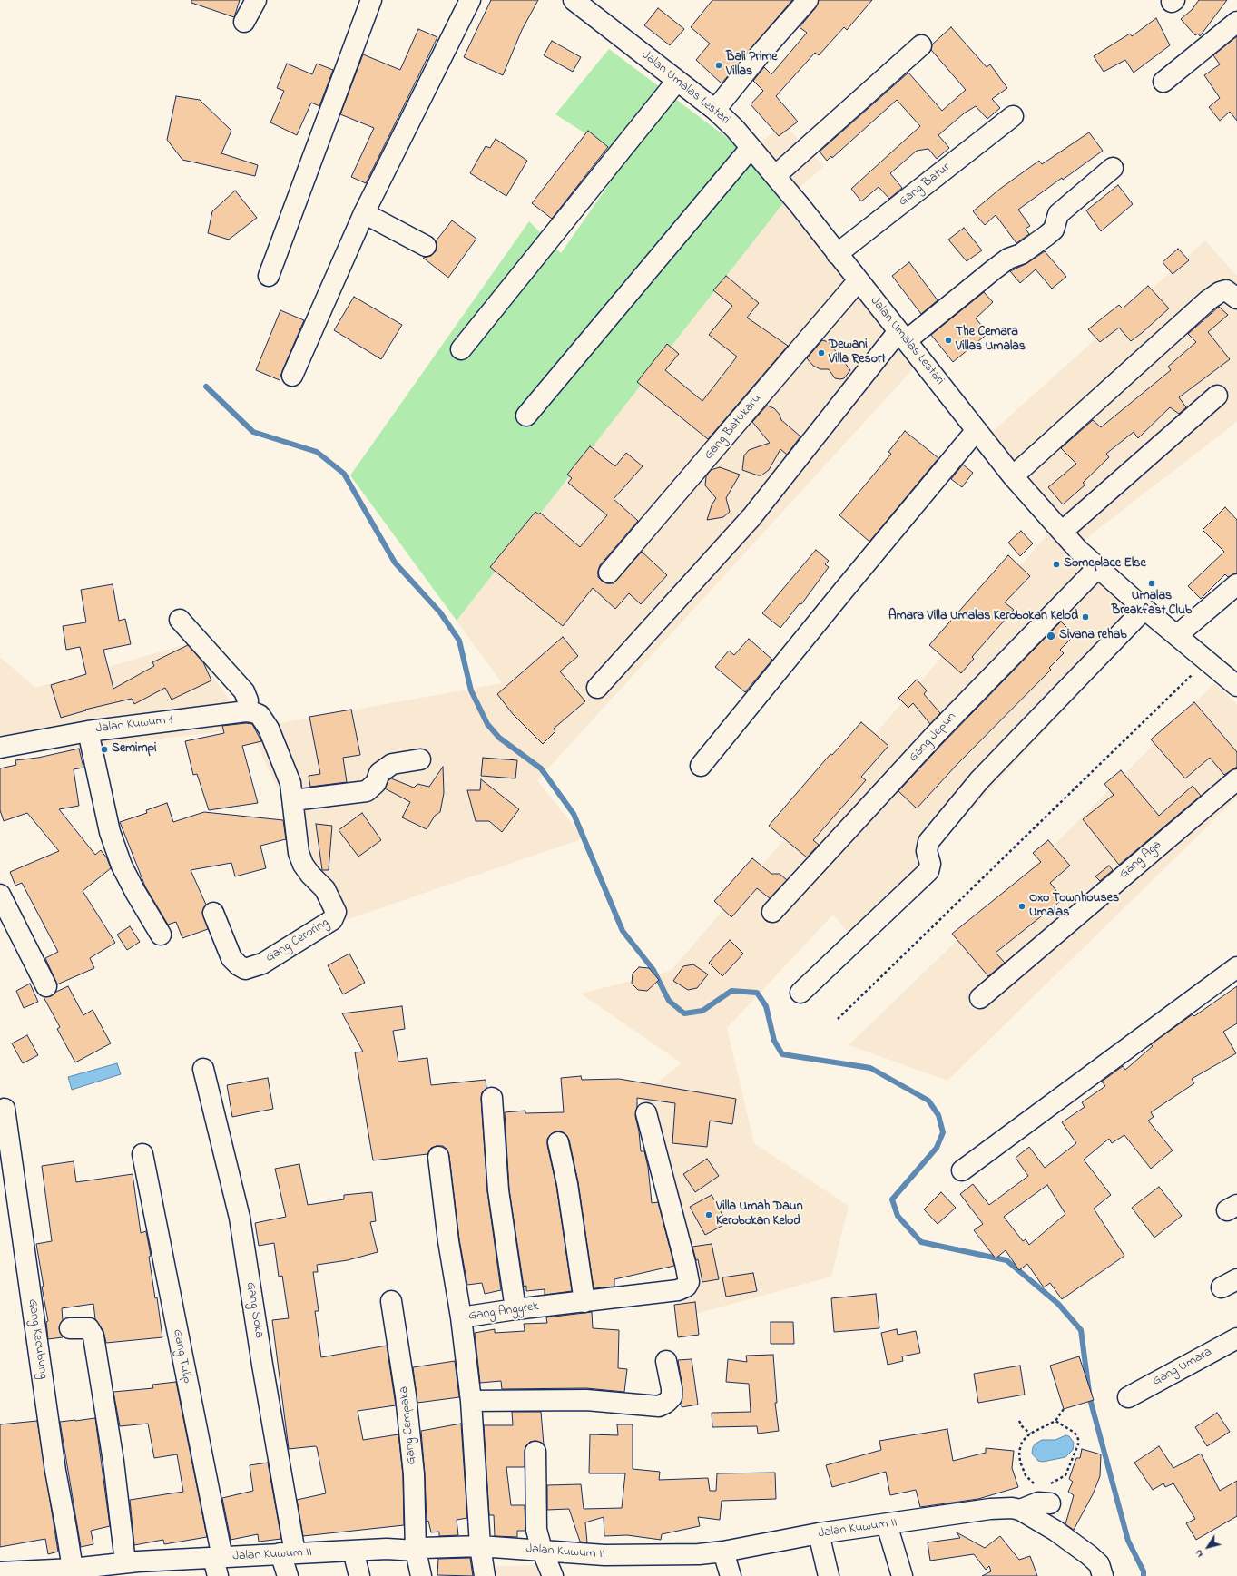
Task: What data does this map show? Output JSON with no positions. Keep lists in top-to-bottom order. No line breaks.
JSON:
{"streets":{"street":["Jalan Umalas Lestari","Gang Batur","Gang Batukaru","Jalan Kuwum 1","Gang Jepun","Gang Aga","Gang Ceroring","Gang Soka","Gang Anggrek","Gang Kecubung","Gang Tulip","Gang Umara","Gang Cempaka","Jalan Kuwum II"]},"crossings":[["Jalan Umalas Lestari","Gang Batur"],["Jalan Umalas Lestari","Gang Batukaru"],["Jalan Umalas Lestari","Gang Jepun"],["Jalan Kuwum 1","Gang Ceroring"],["Gang Soka","Jalan Kuwum II"],["Gang Anggrek","Jalan Kuwum II"],["Gang Kecubung","Jalan Kuwum II"],["Gang Tulip","Jalan Kuwum II"],["Gang Cempaka","Jalan Kuwum II"]],"places":["Bali Prime Villas","The Cemara Villas Umalas","Dewani Villa Resort","Someplace Else","Umalas Breakfast Club","Amara Villa Umalas Kerobokan Kelod","Sivana rehab","Semimpi","Oxo Townhouses Umalas","Villa Umah Daun Kerobokan Kelod"],"north":"bottom left"}
